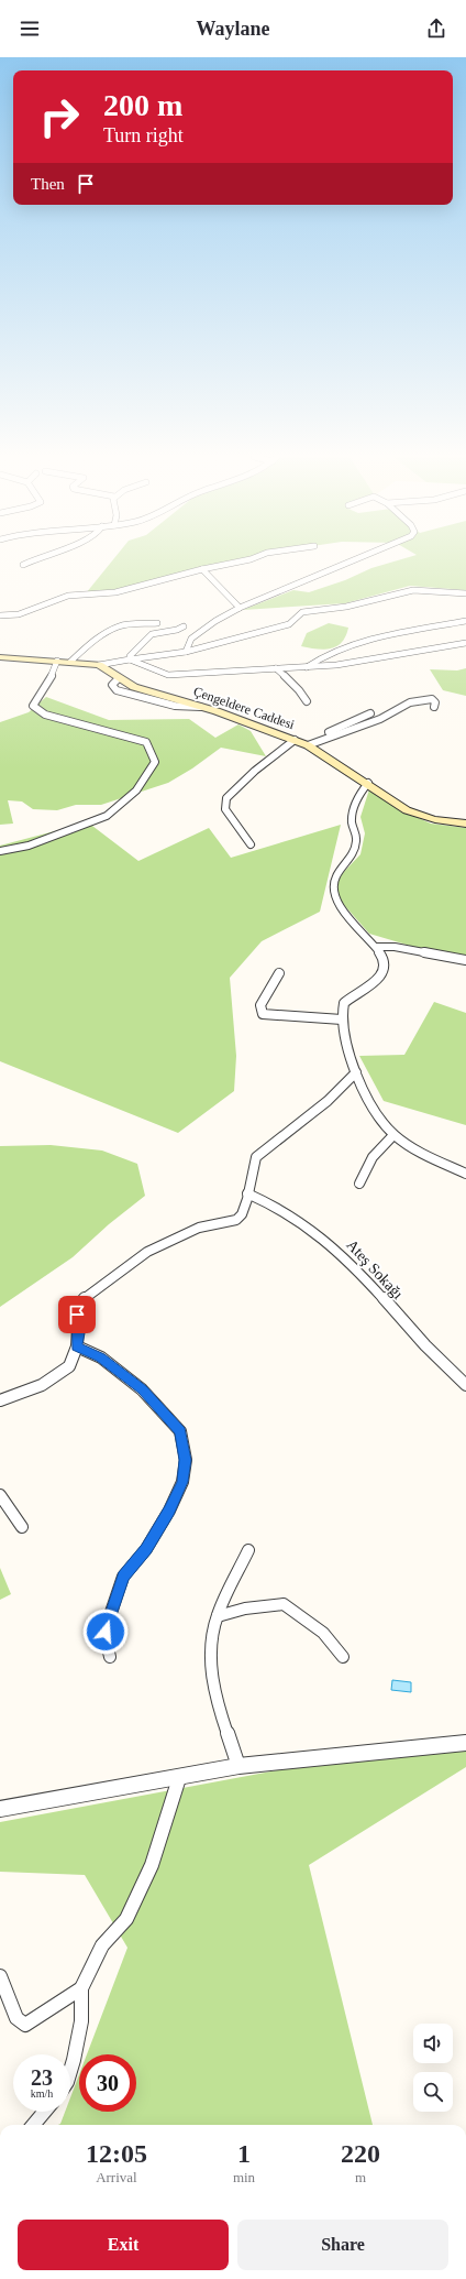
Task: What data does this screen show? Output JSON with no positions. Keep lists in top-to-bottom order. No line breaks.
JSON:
{"streets":{"main road":["Çengeldere Caddesi"],"street":["Ateş Sokağı"]},"page":{"header":"Waylane","turn":["200 m","Turn right"],"then":"Then","speed":"23 km/h","limit":"30","eta":["12:05","Arrival","1","min","220","m"],"buttons":["Exit","Share"]}}
